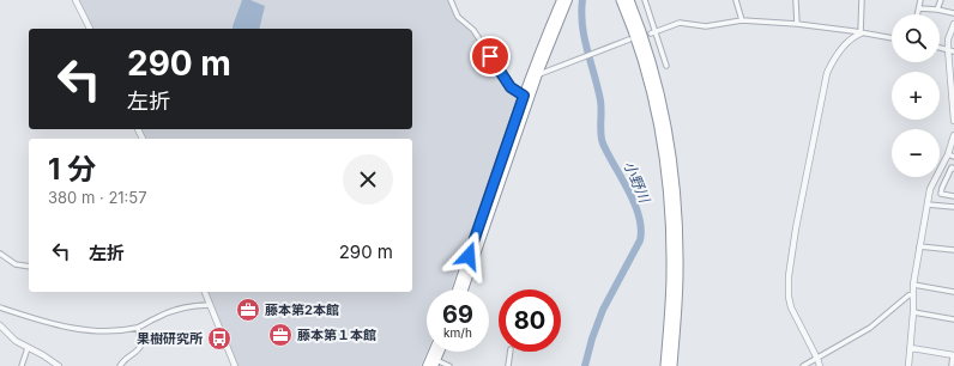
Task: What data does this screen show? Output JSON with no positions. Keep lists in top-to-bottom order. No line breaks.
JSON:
{"water":["小野川"],"places":{"office":["藤本第2本館","藤本第１本館"],"bus stop":["果樹研究所"]},"page":{"map_buttons":["+","−"],"turn":["290 m","左折"],"heading":["1 分","380 m · 21:57"],"list":[{"name":"左折","value":"290 m"}],"speed":"69 km/h","limit":"80"}}
